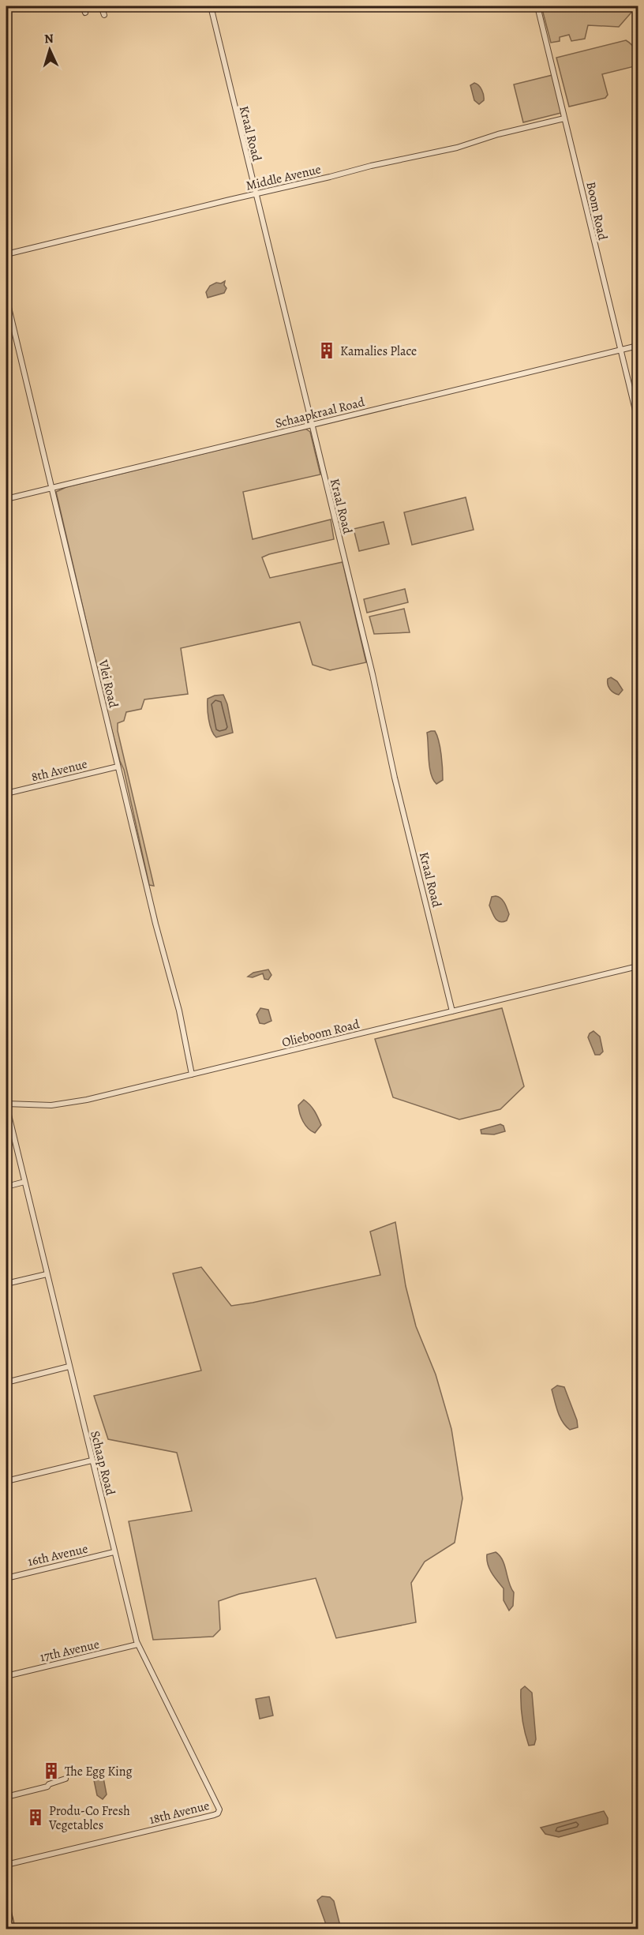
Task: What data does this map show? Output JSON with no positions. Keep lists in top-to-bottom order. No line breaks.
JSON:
{"streets":{"street":["Kraal Road","Middle Avenue","Boom Road","Schaapkraal Road","Vlei Road","8th Avenue","Olieboom Road","Schaap Road","16th Avenue","17th Avenue","18th Avenue"]},"crossings":[["Kraal Road","Middle Avenue"],["Kraal Road","Schaapkraal Road"],["Kraal Road","Olieboom Road"],["Middle Avenue","Boom Road"],["Boom Road","Schaapkraal Road"],["Schaapkraal Road","Vlei Road"],["Vlei Road","8th Avenue"],["Vlei Road","Olieboom Road"],["Olieboom Road","Schaap Road"],["Schaap Road","16th Avenue"],["Schaap Road","17th Avenue"],["Schaap Road","18th Avenue"]],"places":{"building":["Kamalies Place","The Egg King","Produ-Co Fresh Vegetables"]},"north":"top"}
